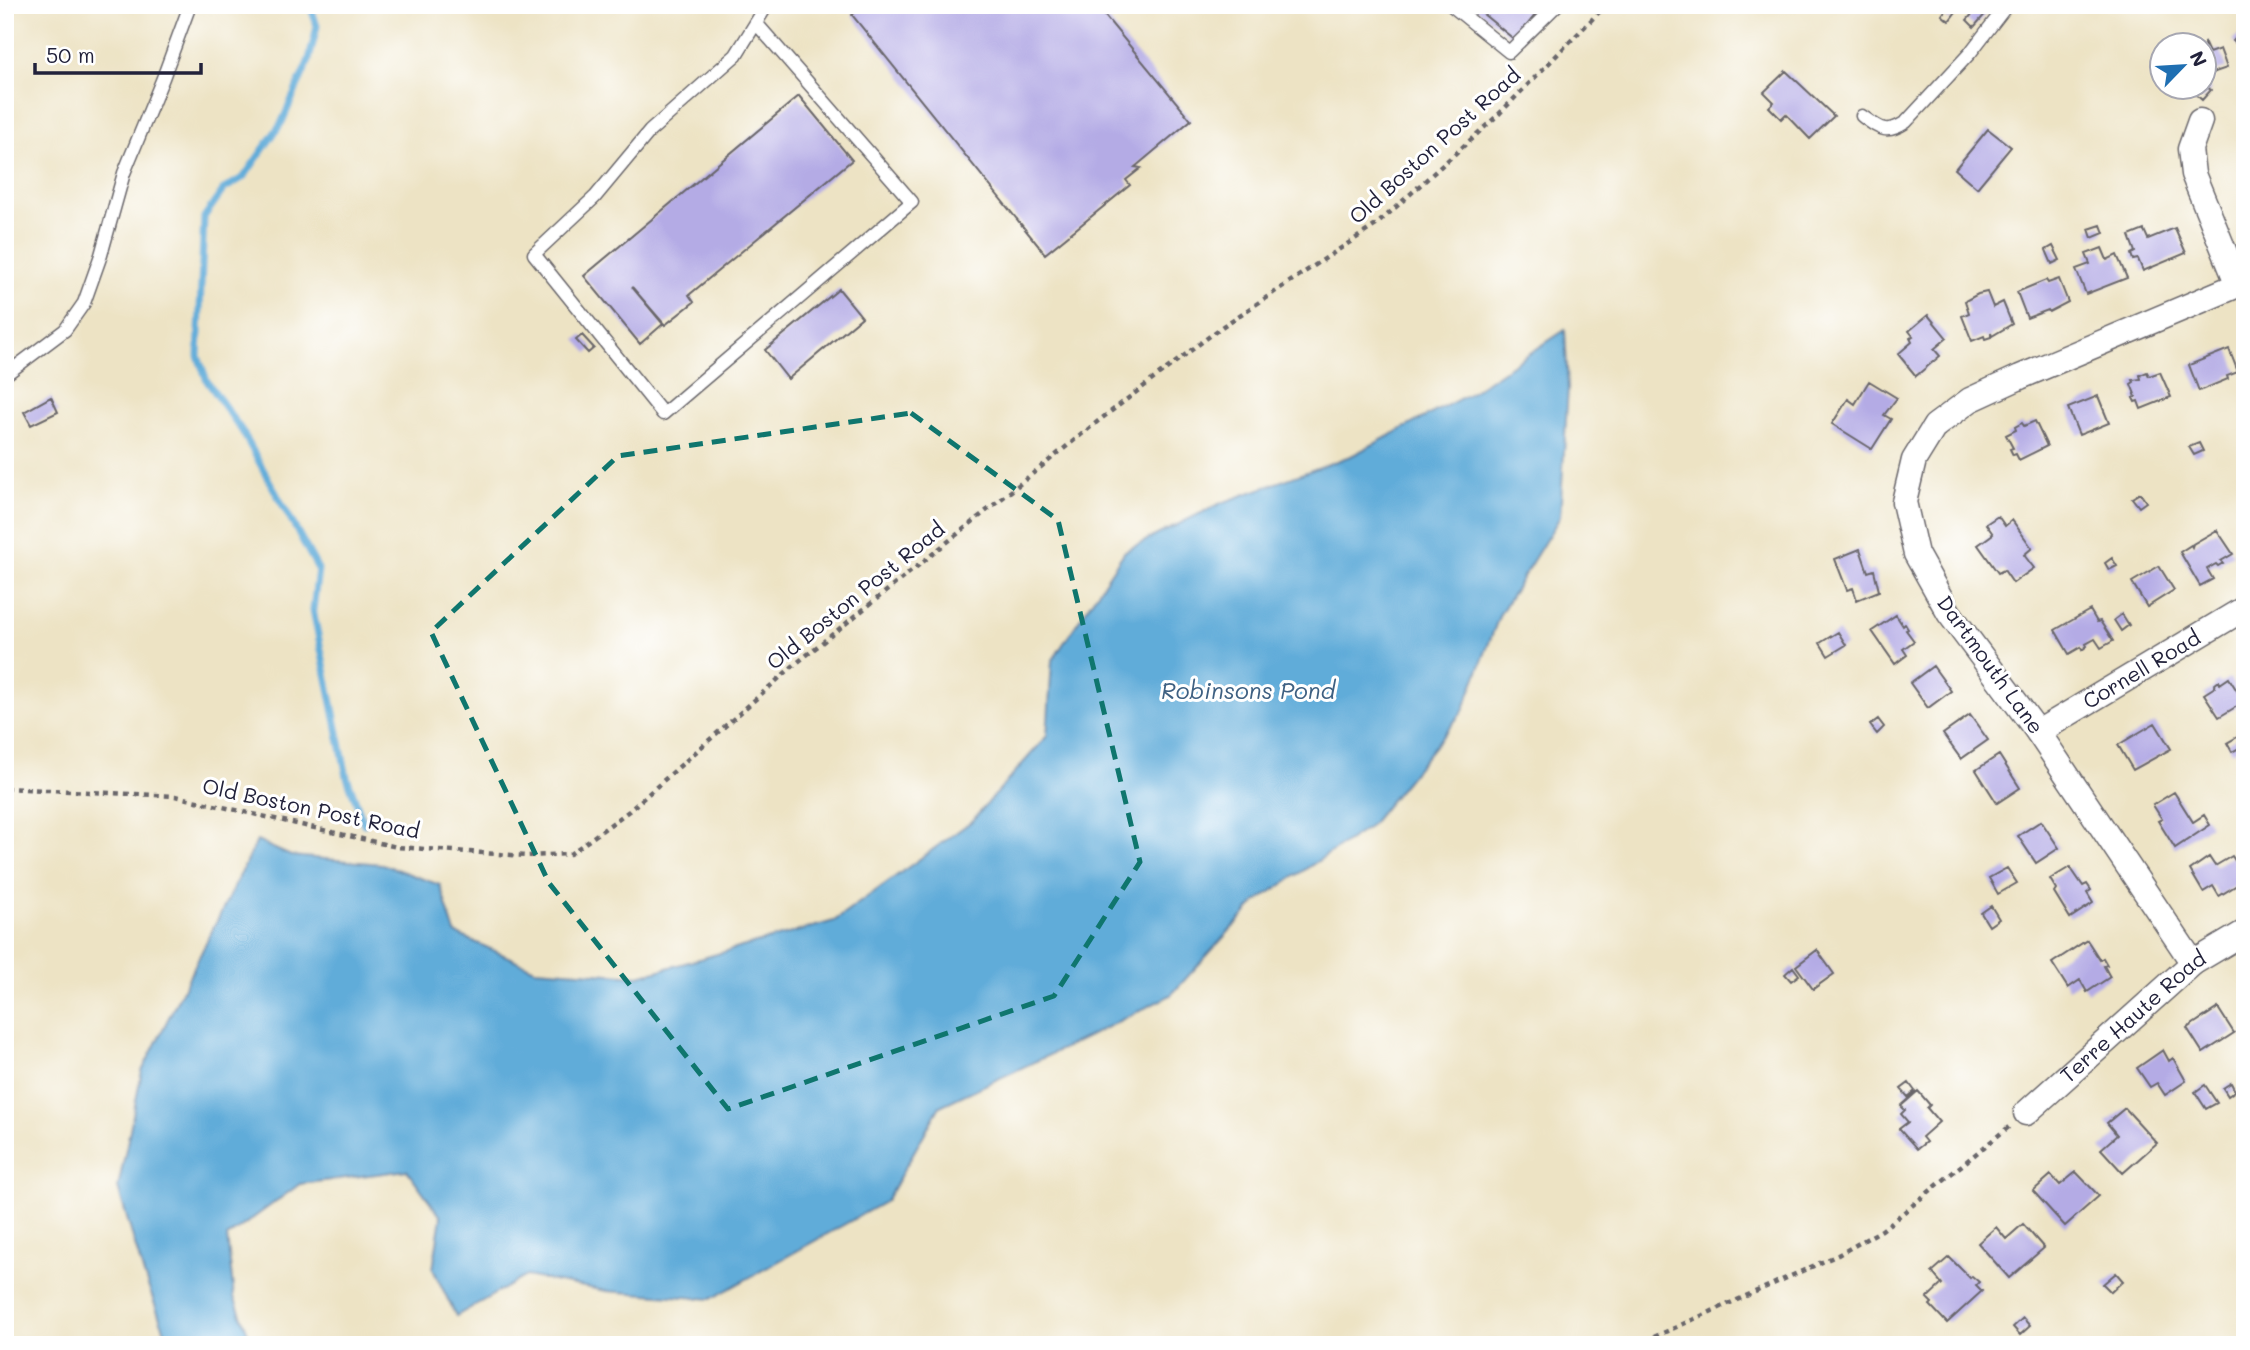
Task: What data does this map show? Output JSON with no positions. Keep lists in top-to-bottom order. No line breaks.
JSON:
{"streets":{"street":["Dartmouth Lane","Cornell Road","Terre Haute Road"],"path":["Old Boston Post Road"]},"crossings":[["Dartmouth Lane","Cornell Road"],["Dartmouth Lane","Terre Haute Road"]],"water":["Robinsons Pond"],"scale_bar":"50 m","north":"top right"}
